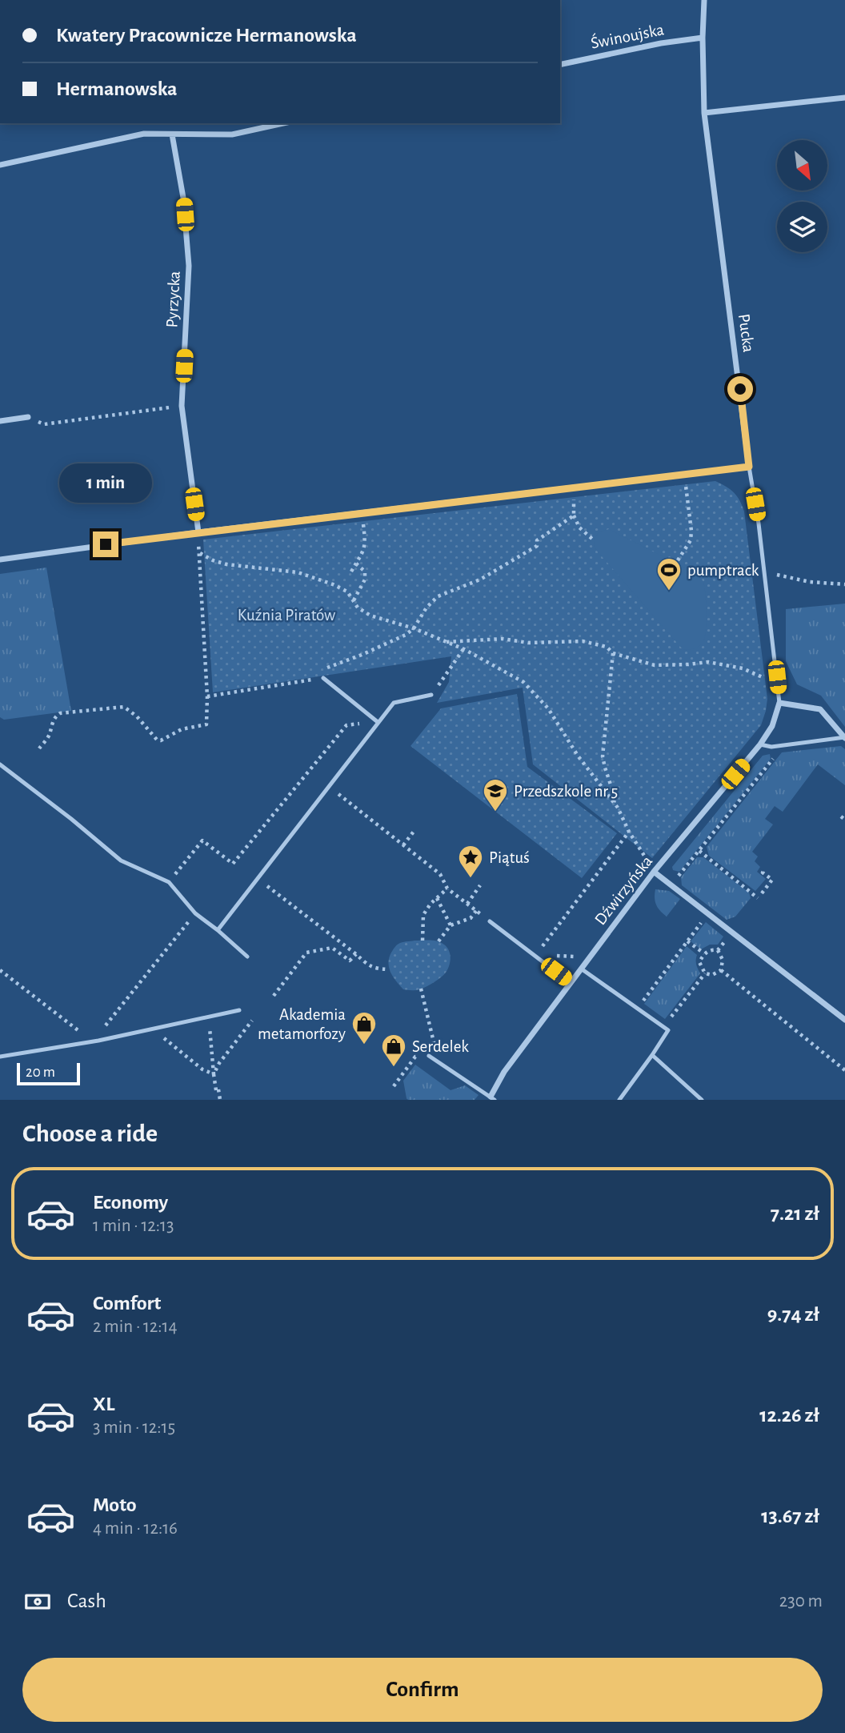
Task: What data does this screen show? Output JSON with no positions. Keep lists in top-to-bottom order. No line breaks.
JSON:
{"streets":{"street":["Świnoujska","Pyrzycka","Pucka","Dźwirzyńska"]},"crossings":[["Świnoujska","Pucka"],["Pucka","Dźwirzyńska"]],"parks":["Kuźnia Piratów"],"places":{"sports":["pumptrack"],"school or university":["Przedszkole nr 5"],"place":["Piątuś"],"shop":["Akademia metamorfozy","Serdelek"]},"scale_bar":"20 m","north":"bottom right","page":{"banner":["Kwatery Pracownicze Hermanowska","Hermanowska"],"bubble":"1 min","scale":"20 m","heading":"Choose a ride","list":[{"name":"Economy","note":"1 min · 12:13","value":"7.21 zł"},{"name":"Comfort","note":"2 min · 12:14","value":"9.74 zł"},{"name":"XL","note":"3 min · 12:15","value":"12.26 zł"},{"name":"Moto","note":"4 min · 12:16","value":"13.67 zł"}],"pay":["Cash","230 m"],"buttons":"Confirm"}}
